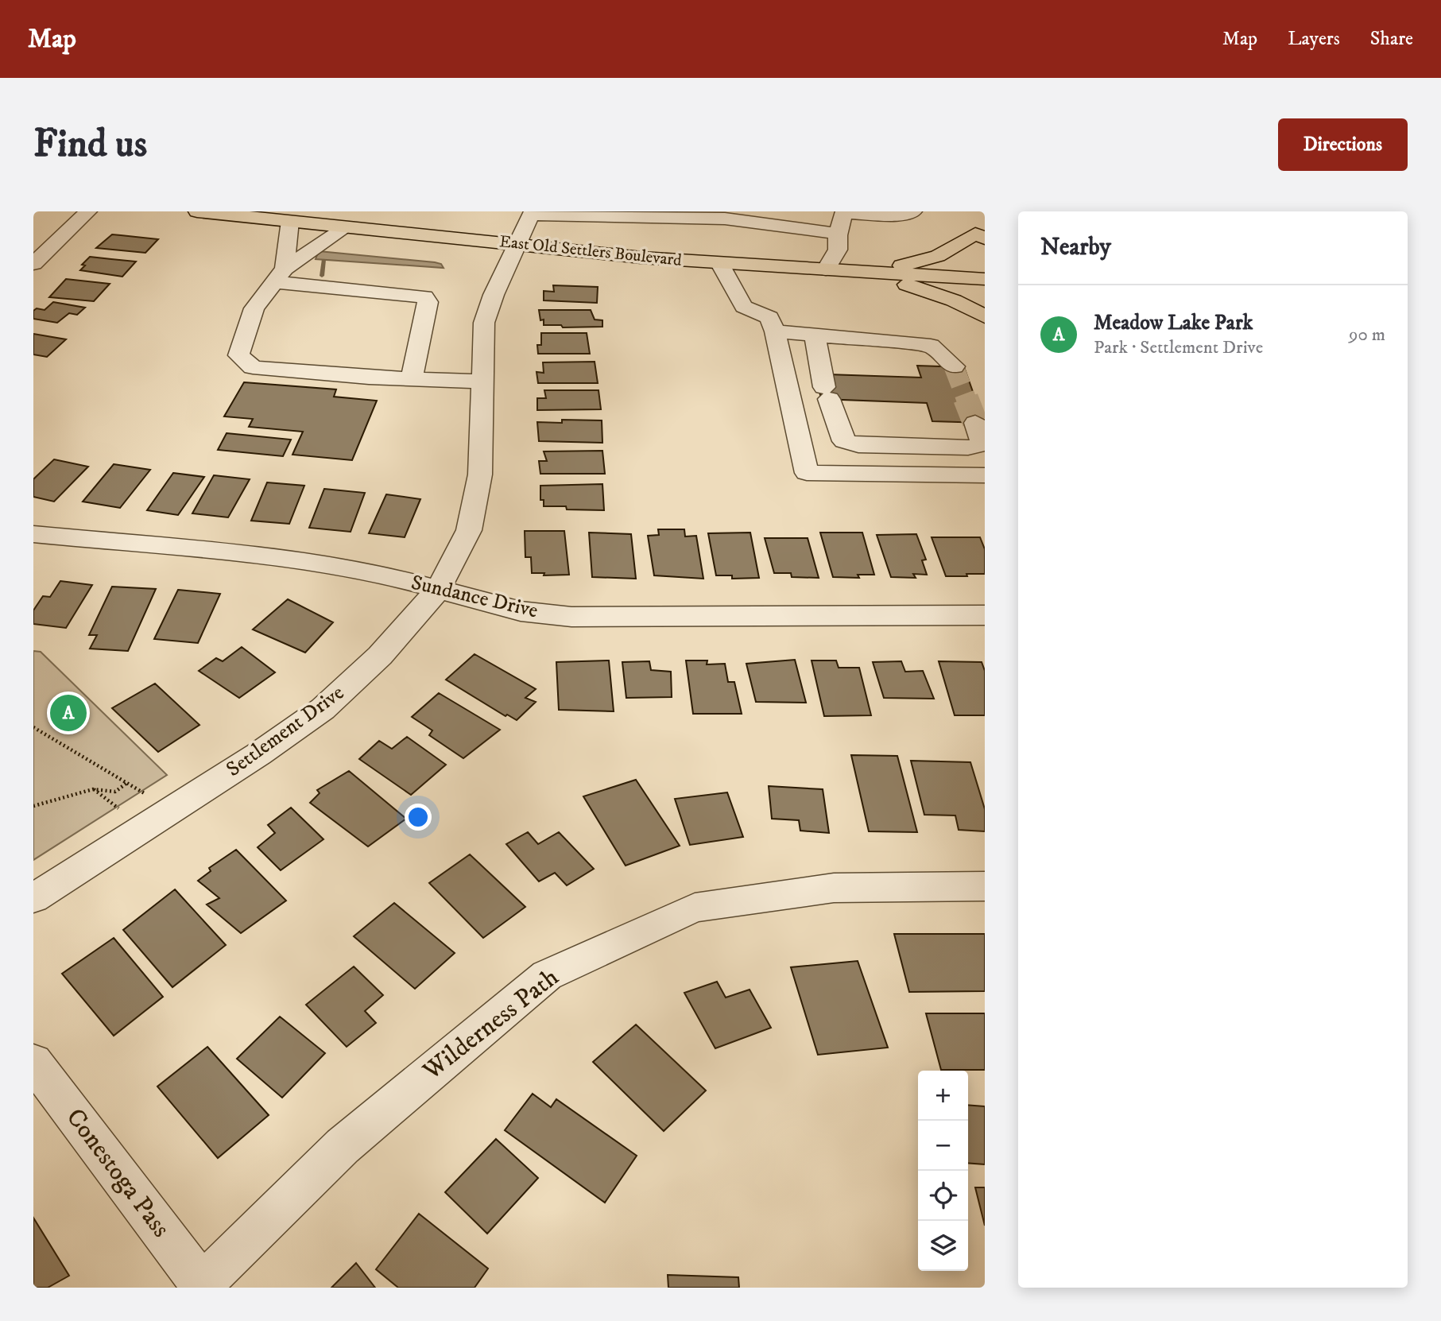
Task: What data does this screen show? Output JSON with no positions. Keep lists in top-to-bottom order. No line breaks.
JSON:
{"streets":{"main road":["East Old Settlers Boulevard"],"street":["Sundance Drive","Settlement Drive","Wilderness Path","Conestoga Pass"]},"crossings":[["East Old Settlers Boulevard","Settlement Drive"],["Sundance Drive","Settlement Drive"],["Wilderness Path","Conestoga Pass"]],"page":{"header":"Map","nav":["Map","Layers","Share"],"buttons":"Directions","title":"Find us","heading":"Nearby","list":[{"mark":"A","name":"Meadow Lake Park","note":"Park · Settlement Drive","value":"90 m"}],"pins":"A","map_buttons":["+","−"]}}
